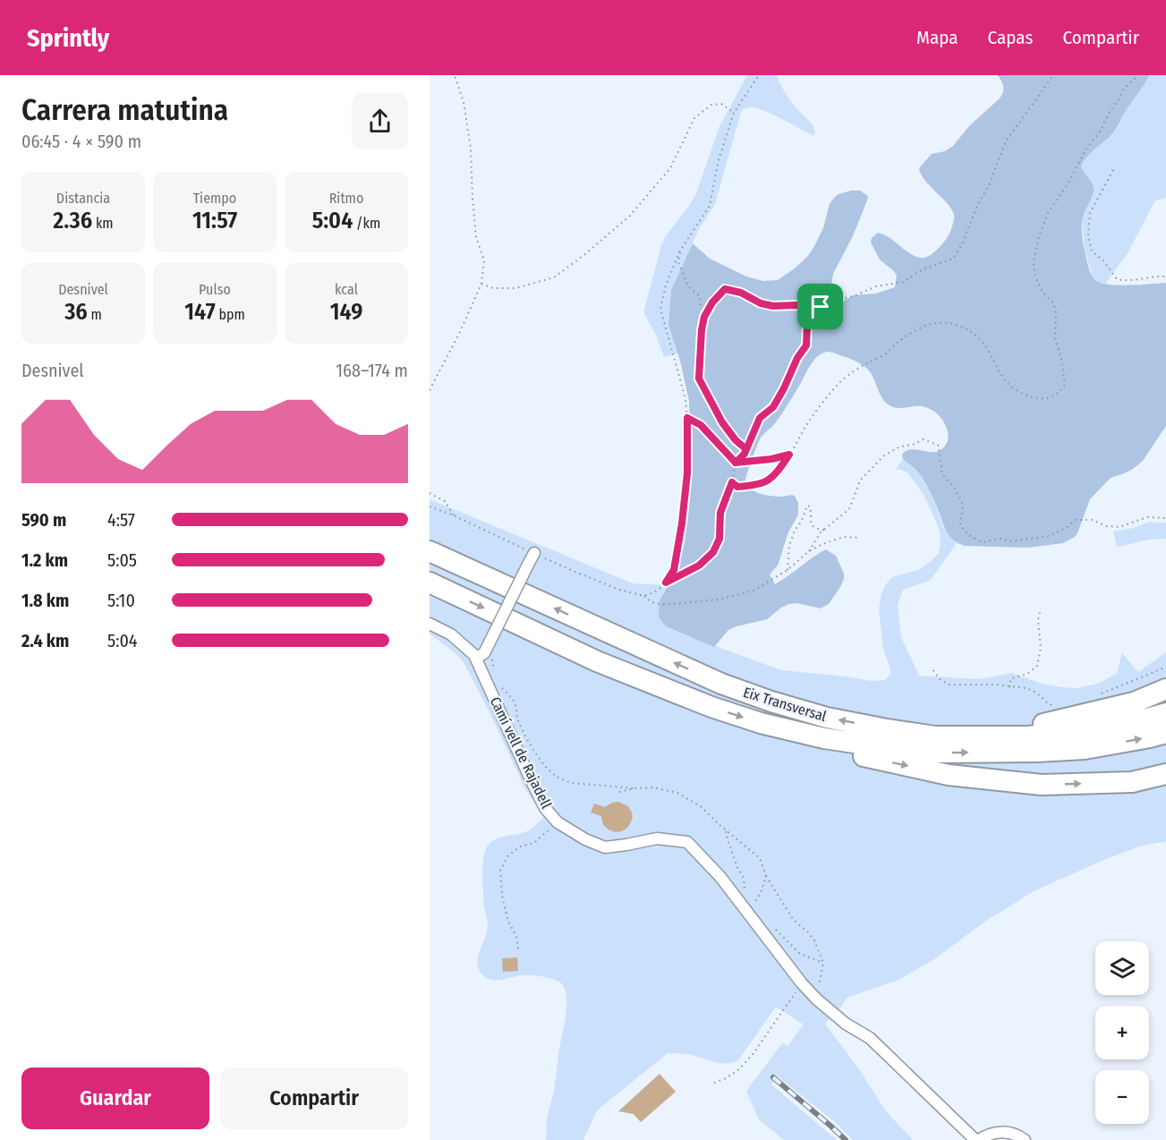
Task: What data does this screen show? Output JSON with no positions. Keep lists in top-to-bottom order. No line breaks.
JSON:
{"streets":{"highway":["Eix Transversal"],"street":["Camí vell de Rajadell"]},"page":{"header":"Sprintly","nav":["Mapa","Capas","Compartir"],"heading":["Carrera matutina","06:45 · 4 × 590 m"],"stats":[["Distancia","2.36 km"],["Tiempo","11:57"],["Ritmo","5:04 /km"],["Desnivel","36 m"],["Pulso","147 bpm"],["kcal","149"]],"chart":["Desnivel","168–174 m"],"list":[{"name":"590 m","note":"4:57"},{"name":"1.2 km","note":"5:05"},{"name":"1.8 km","note":"5:10"},{"name":"2.4 km","note":"5:04"}],"map_buttons":["+","−"],"buttons":["Guardar","Compartir"]}}
